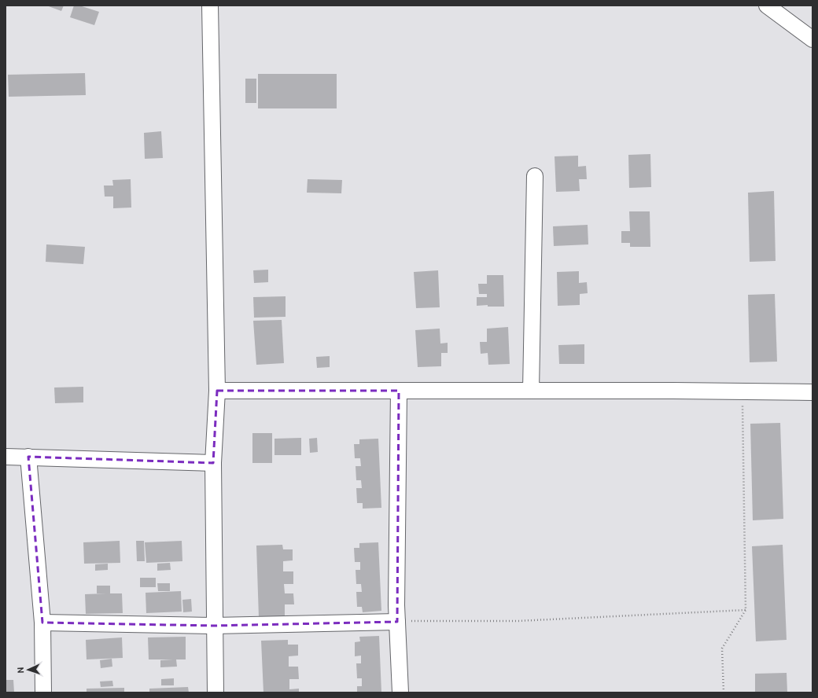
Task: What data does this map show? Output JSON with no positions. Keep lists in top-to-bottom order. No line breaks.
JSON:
{"north":"left"}
